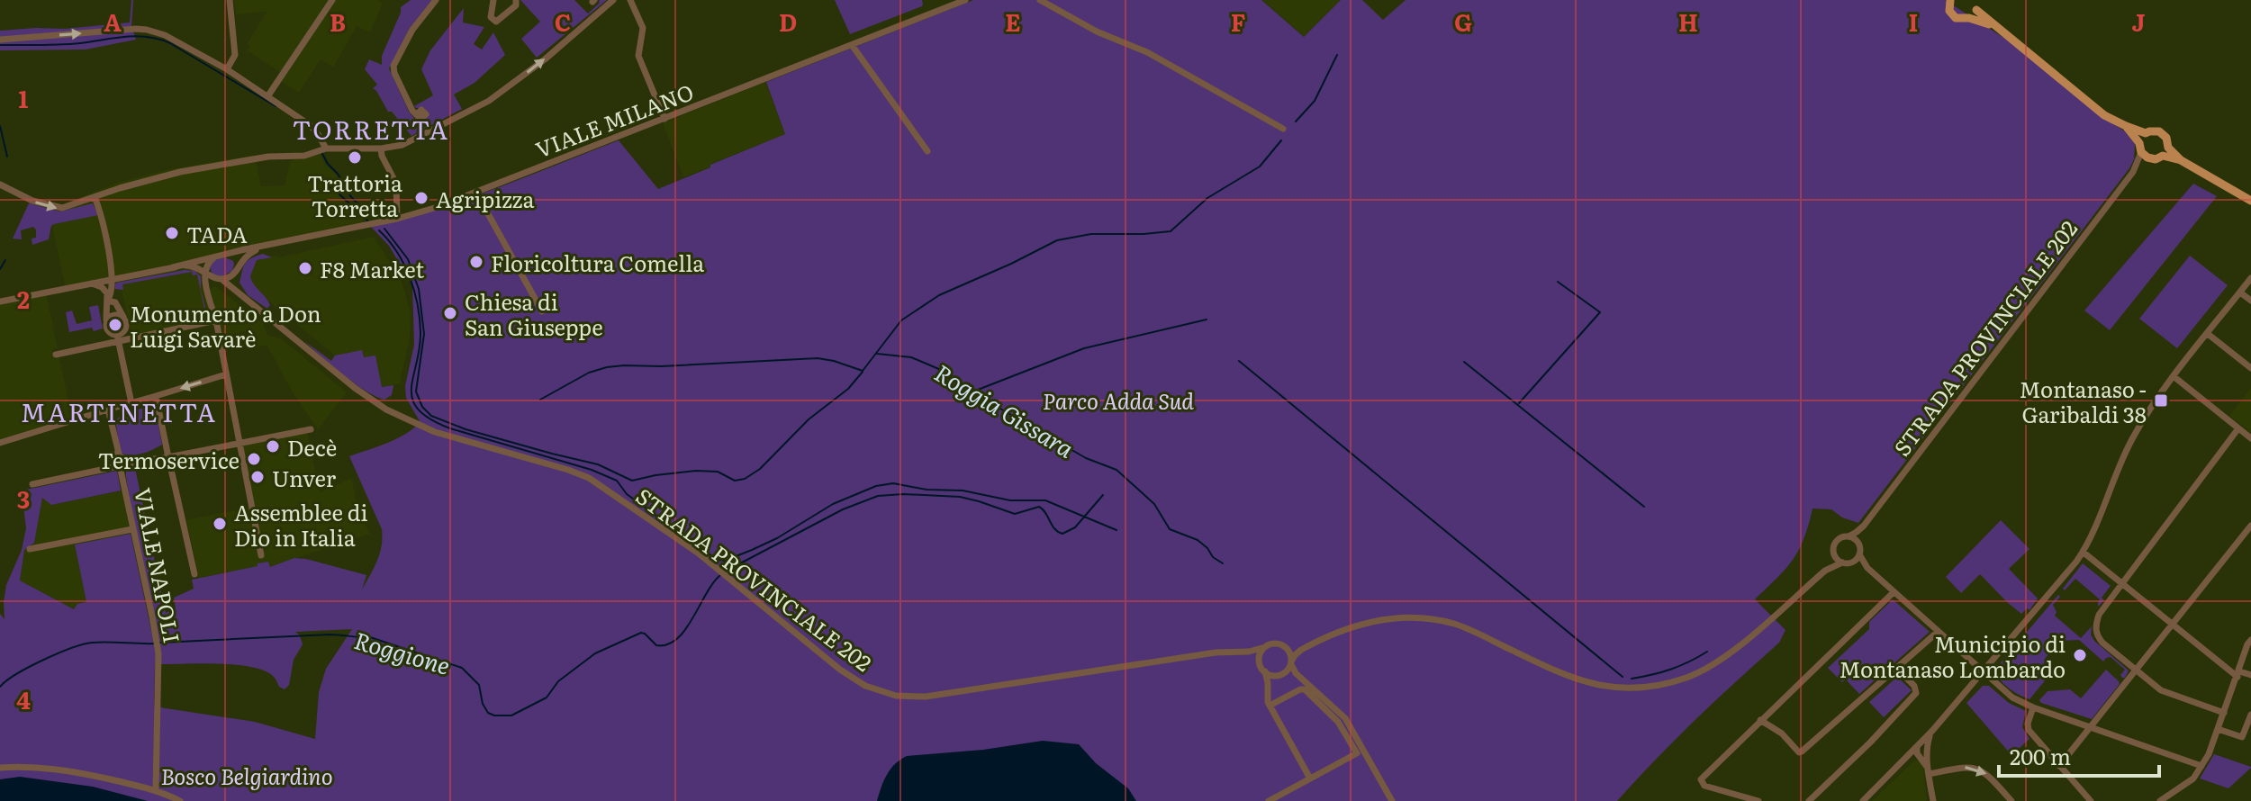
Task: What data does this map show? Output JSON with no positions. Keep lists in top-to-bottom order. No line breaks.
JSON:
{"streets":{"street":["VIALE MILANO","STRADA PROVINCIALE 202","VIALE NAPOLI"]},"crossings":[["VIALE MILANO","STRADA PROVINCIALE 202"]],"districts":["TORRETTA","MARTINETTA"],"water":["Roggia Gissara","Roggione"],"parks":["Parco Adda Sud","Bosco Belgiardino"],"places":{"other":["Trattoria Torretta","Agripizza","TADA","Floricoltura Comella","F8 Market","Chiesa di San Giuseppe","Monumento a Don Luigi Savarè","Decè","Termoservice","Unver","Assemblee di Dio in Italia","Municipio di Montanaso Lombardo"],"transit":["Montanaso - Garibaldi 38"]},"scale_bar":"200 m","grid":{"columns":["A","B","C","D","E","F","G","H","I","J"],"rows":["1","2","3","4"]}}
